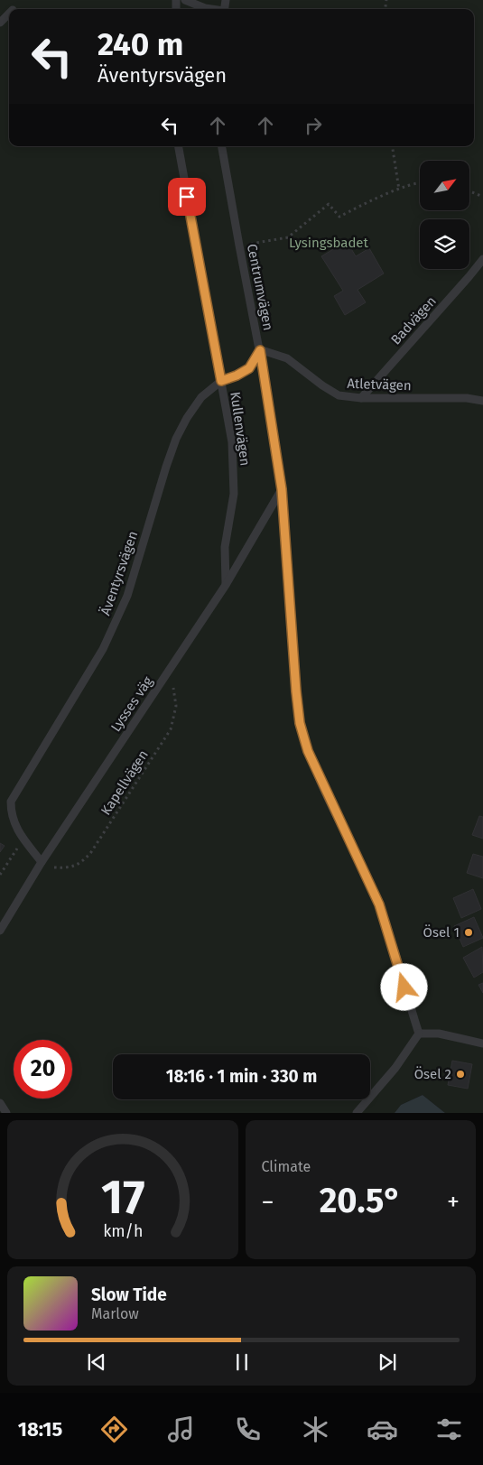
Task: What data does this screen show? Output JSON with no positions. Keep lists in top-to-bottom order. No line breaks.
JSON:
{"streets":{"lane":["Centrumvägen","Badvägen","Atletvägen","Kullenvägen","Äventyrsvägen","Lysses väg"],"path":["Kapellvägen"]},"crossings":[["Centrumvägen","Atletvägen"],["Centrumvägen","Äventyrsvägen"],["Centrumvägen","Lysses väg"],["Badvägen","Atletvägen"],["Atletvägen","Äventyrsvägen"],["Kullenvägen","Äventyrsvägen"],["Kullenvägen","Lysses väg"],["Äventyrsvägen","Lysses väg"],["Äventyrsvägen","Kapellvägen"],["Lysses väg","Kapellvägen"]],"parks":["Lysingsbadet"],"places":["Ösel 1","Ösel 2"],"north":"top right","page":{"turn":["240 m","Äventyrsvägen"],"limit":"20","trip":"18:16 · 1 min · 330 m","tile":"Climate","heat":["−","20.5°","+"],"song":["Slow Tide","Marlow"],"tabs":"18:15","gauge":["17","km/h"]}}
